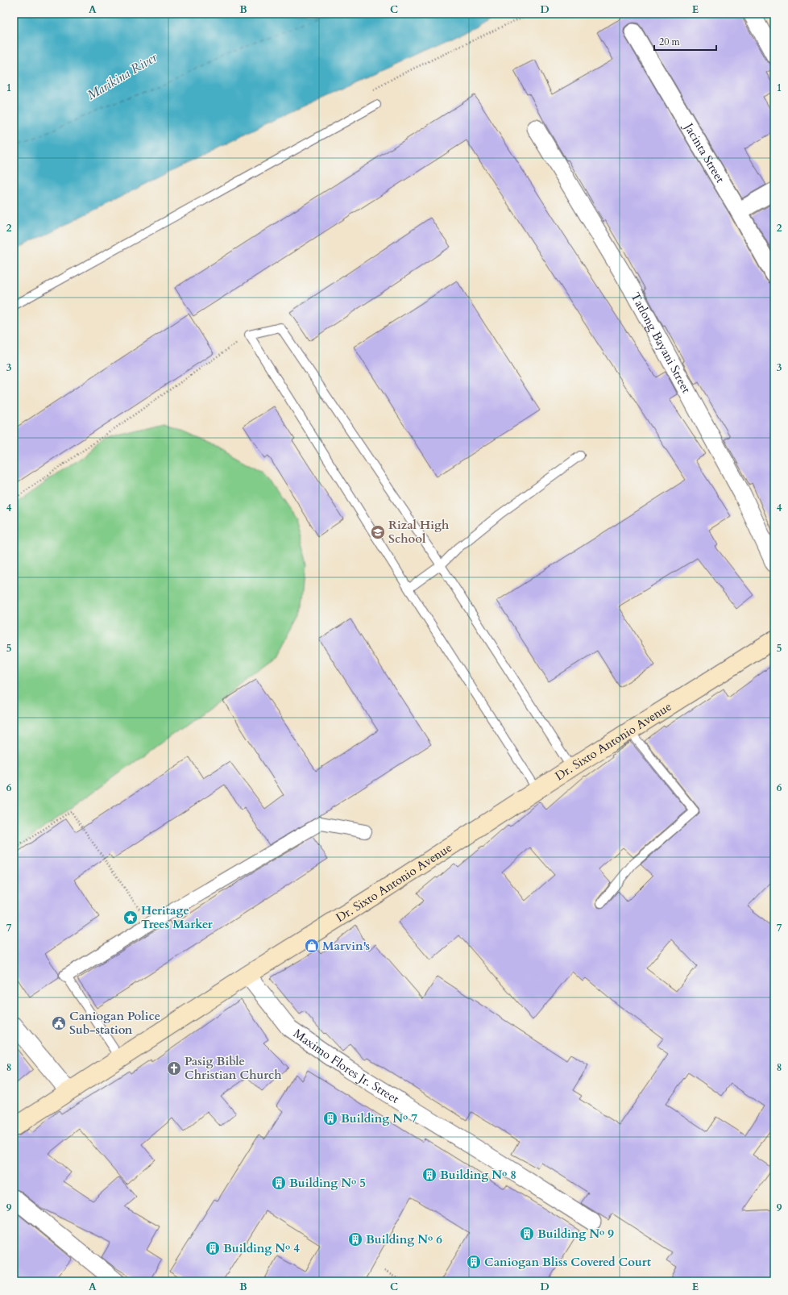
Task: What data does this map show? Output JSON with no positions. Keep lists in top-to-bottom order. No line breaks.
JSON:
{"streets":{"main road":["Dr. Sixto Antonio Avenue"],"street":["Jacinta Street","Tatlong Bayani Street","Maximo Flores Jr. Street"]},"crossings":[["Dr. Sixto Antonio Avenue","Maximo Flores Jr. Street"]],"water":["Marikina River"],"places":{"school or university":["Rizal High School"],"place":["Heritage Trees Marker"],"shop":["Marvin's"],"public building":["Caniogan Police Sub-station"],"church":["Pasig Bible Christian Church"],"building":["Building № 7","Building № 8","Building № 5","Building № 9","Building № 6","Building № 4","Caniogan Bliss Covered Court"]},"scale_bar":"20 m","grid":{"columns":["A","B","C","D","E"],"rows":["1","2","3","4","5","6","7","8","9"]}}
